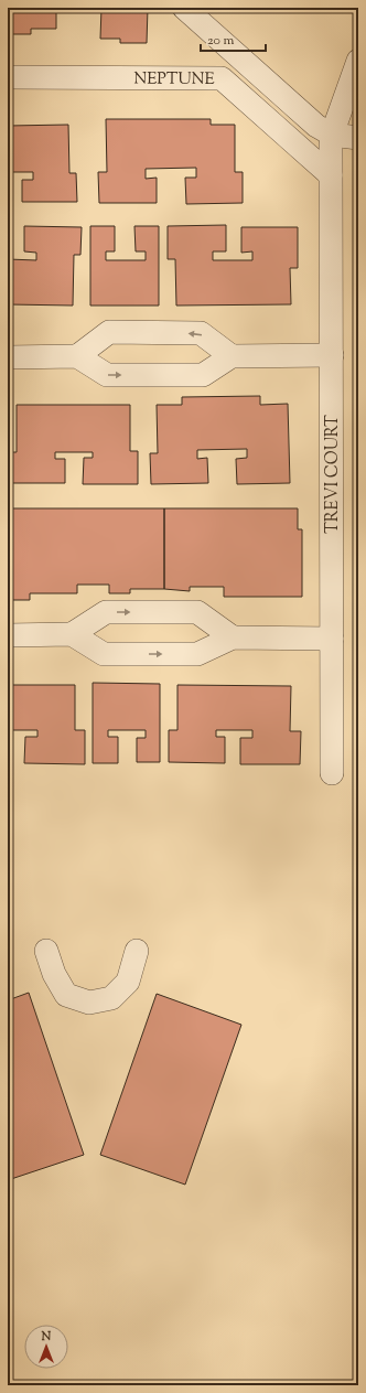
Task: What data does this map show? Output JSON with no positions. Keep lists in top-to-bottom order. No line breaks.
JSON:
{"streets":{"street":["NEPTUNE","TREVI COURT"]},"crossings":[["NEPTUNE","TREVI COURT"]],"scale_bar":"20 m","north":"top"}
